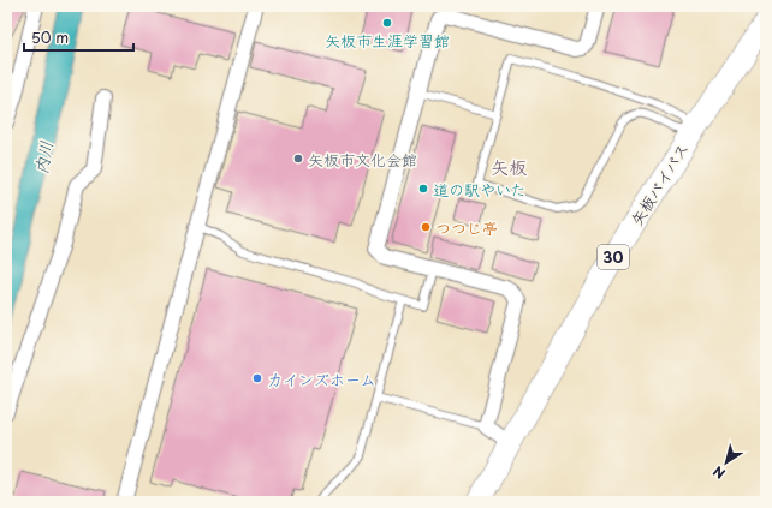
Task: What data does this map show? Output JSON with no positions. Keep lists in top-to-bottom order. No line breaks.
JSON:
{"streets":{"main road":["矢板バイパス","30"]},"districts":["矢板"],"water":["内川"],"places":["矢板市生涯学習館","矢板市文化会館","道の駅やいた","つつじ亭","カインズホーム"],"scale_bar":"50 m","north":"bottom left"}
